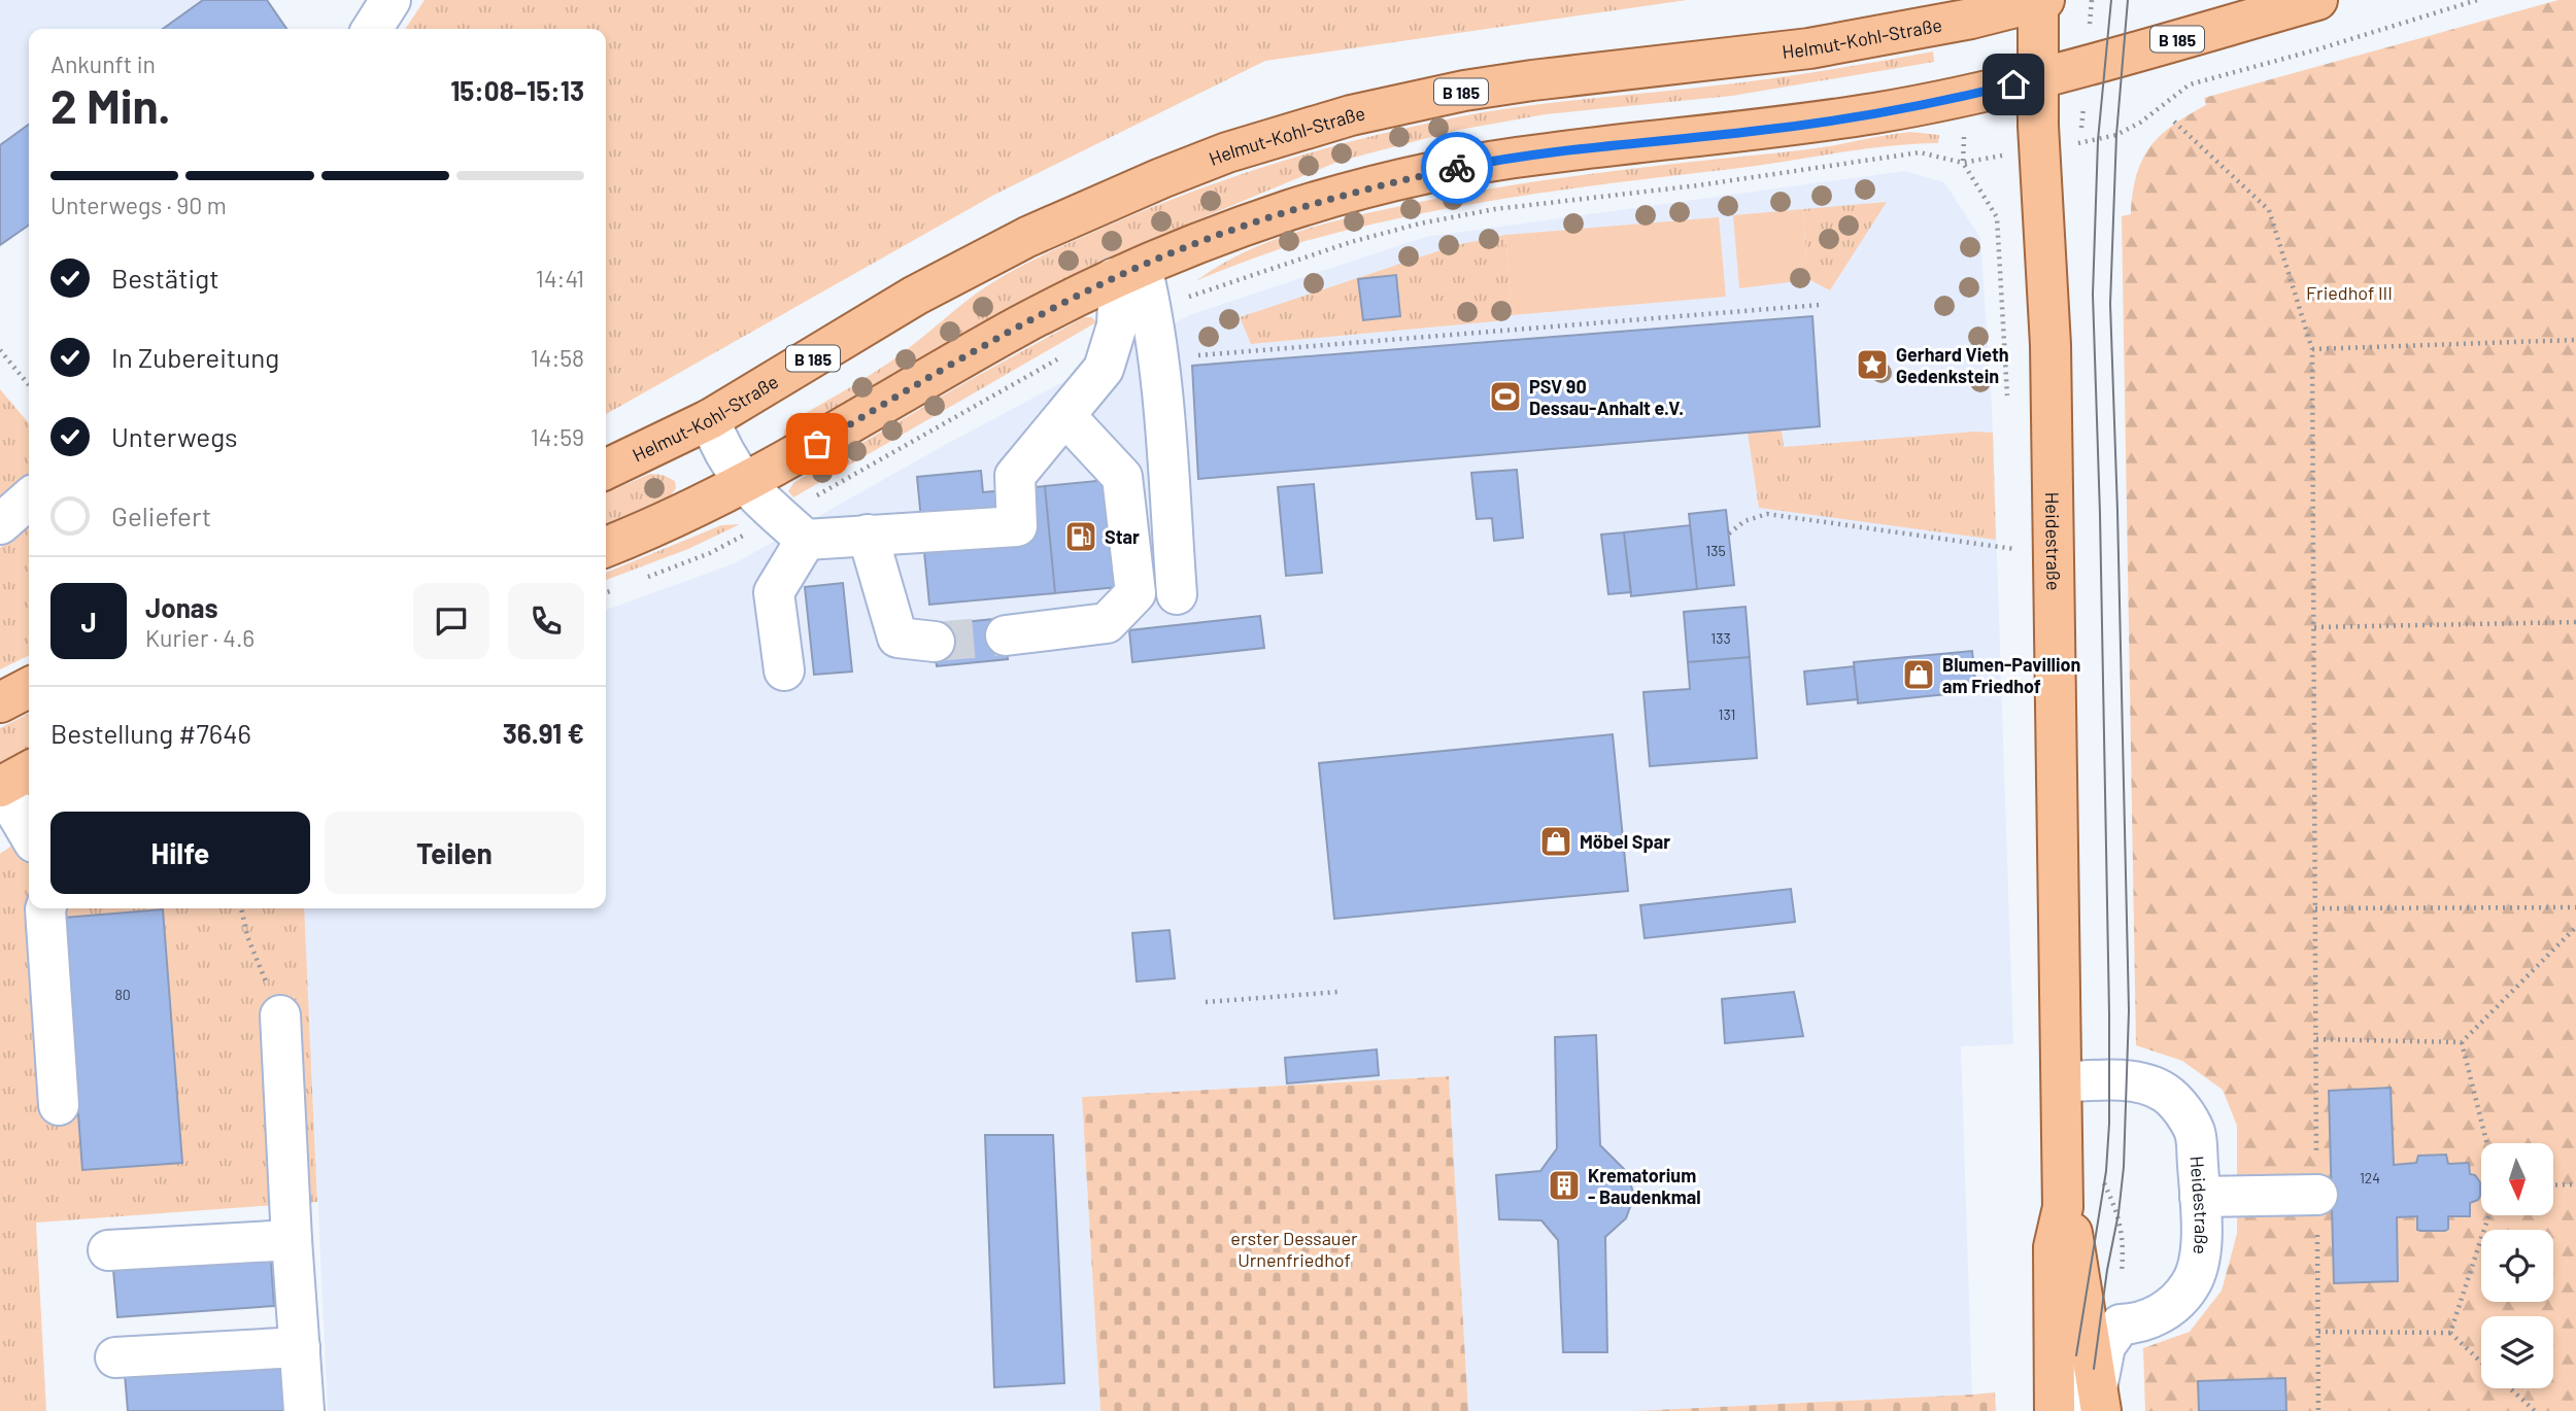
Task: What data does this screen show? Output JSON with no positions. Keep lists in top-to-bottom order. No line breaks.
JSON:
{"streets":{"main road":["Helmut-Kohl-Straße","B 185","Heidestraße"]},"crossings":[["Helmut-Kohl-Straße","Heidestraße"],["B 185","Heidestraße"]],"parks":["Friedhof III","erster Dessauer Urnenfriedhof"],"places":{"place":["Gerhard Vieth Gedenkstein"],"sports":["PSV 90 Dessau-Anhalt e.V."],"fuel station":["Star"],"shop":["Blumen-Pavillion am Friedhof","Möbel Spar"],"building":["Krematorium - Baudenkmal"]},"house_numbers":["135","133","131","80","124"],"north":"bottom","page":{"heading":["2 Min.","Ankunft in","15:08–15:13"],"panel":["Jonas","Kurier · 4.6","Bestellung #7646","36.91 €"],"bar":"Unterwegs · 90 m","list":[["Bestätigt","14:41"],["In Zubereitung","14:58"],["Unterwegs","14:59"],"Geliefert"],"round":"J","buttons":["Hilfe","Teilen"]}}
